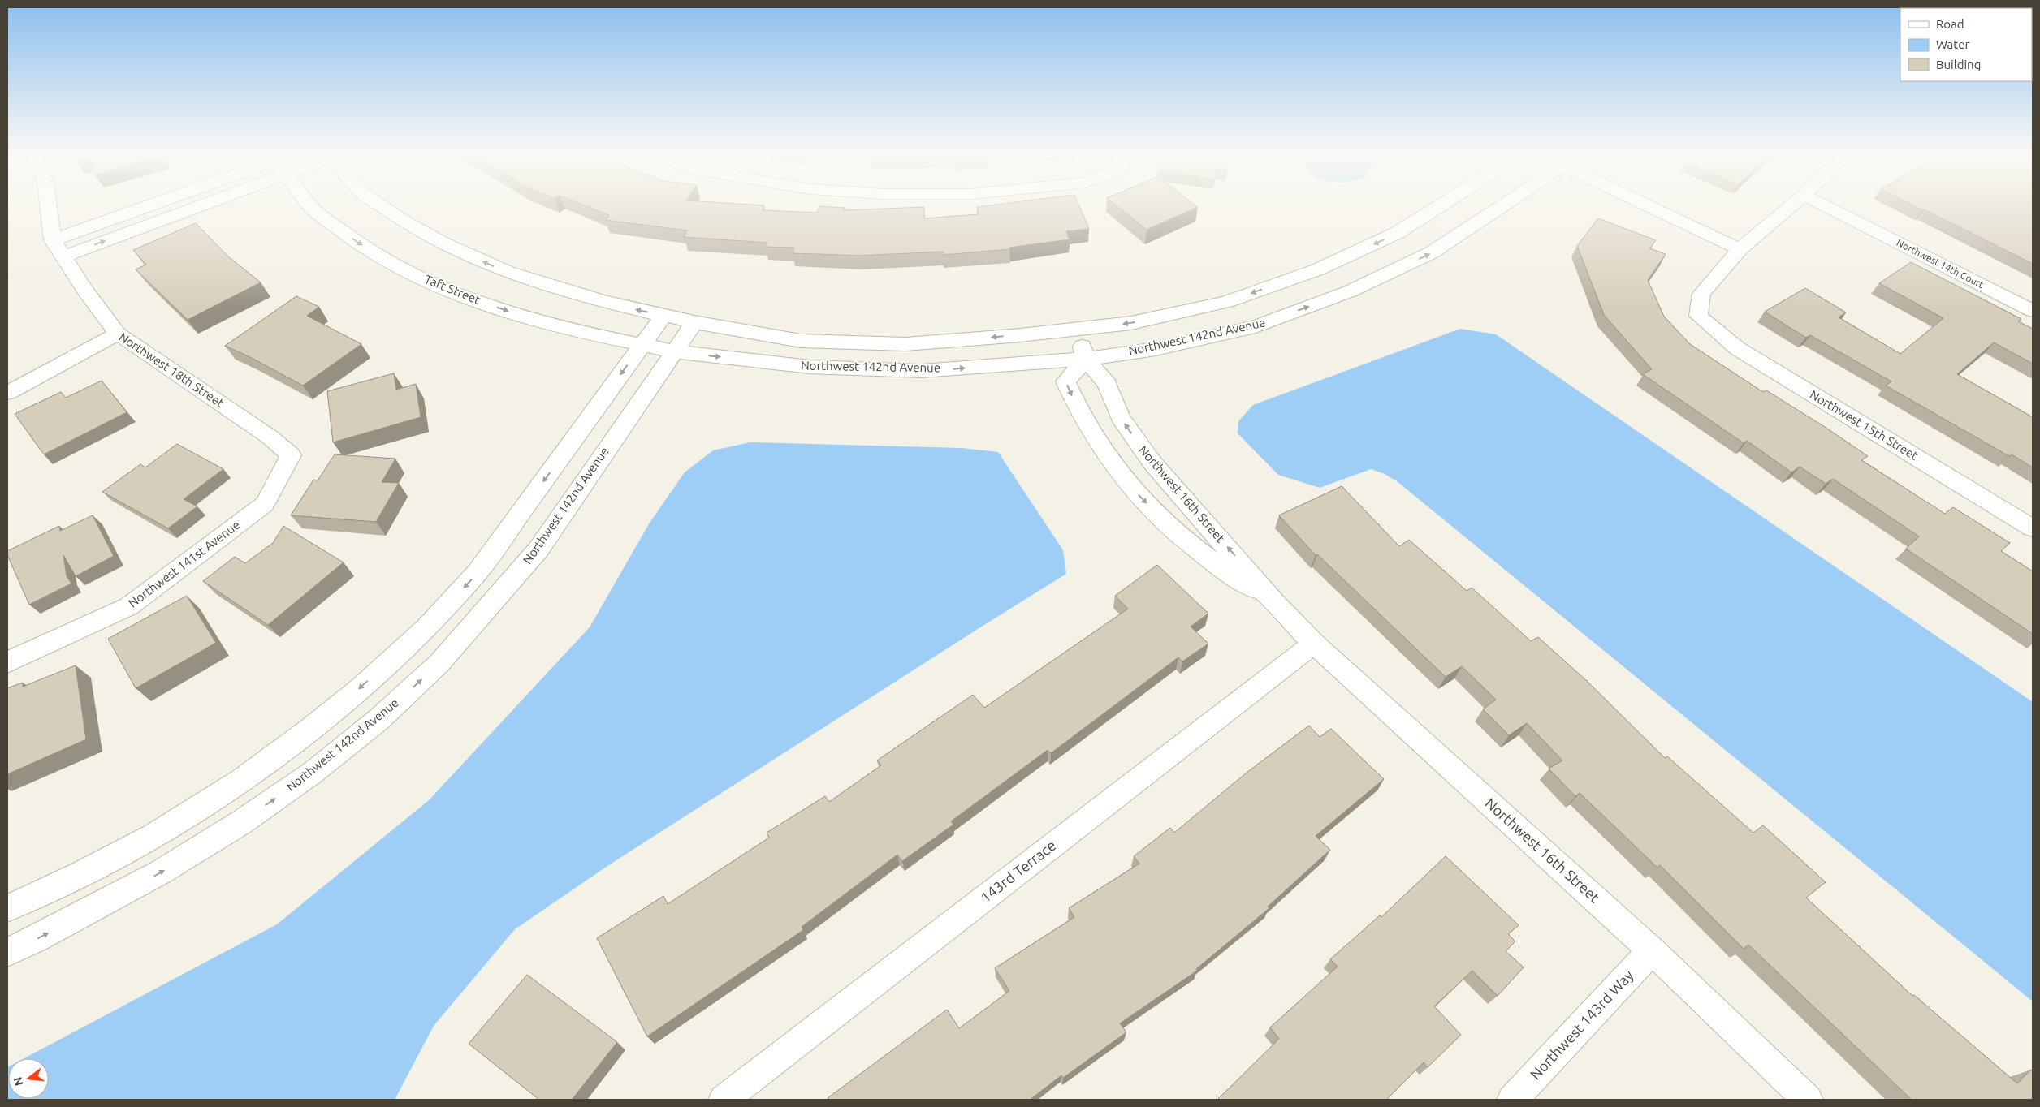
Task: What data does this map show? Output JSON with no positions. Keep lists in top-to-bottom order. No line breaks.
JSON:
{"streets":{"street":["Northwest 14th Court","Taft Street","Northwest 142nd Avenue","Northwest 18th Street","Northwest 15th Street","Northwest 16th Street","Northwest 141st Avenue","143rd Terrace","Northwest 143rd Way"]},"crossings":[["Taft Street","Northwest 142nd Avenue"],["Northwest 142nd Avenue","Northwest 16th Street"],["Northwest 18th Street","Northwest 141st Avenue"],["Northwest 16th Street","143rd Terrace"],["Northwest 16th Street","Northwest 143rd Way"]],"legend":["Road","Water","Building"],"north":"left"}
